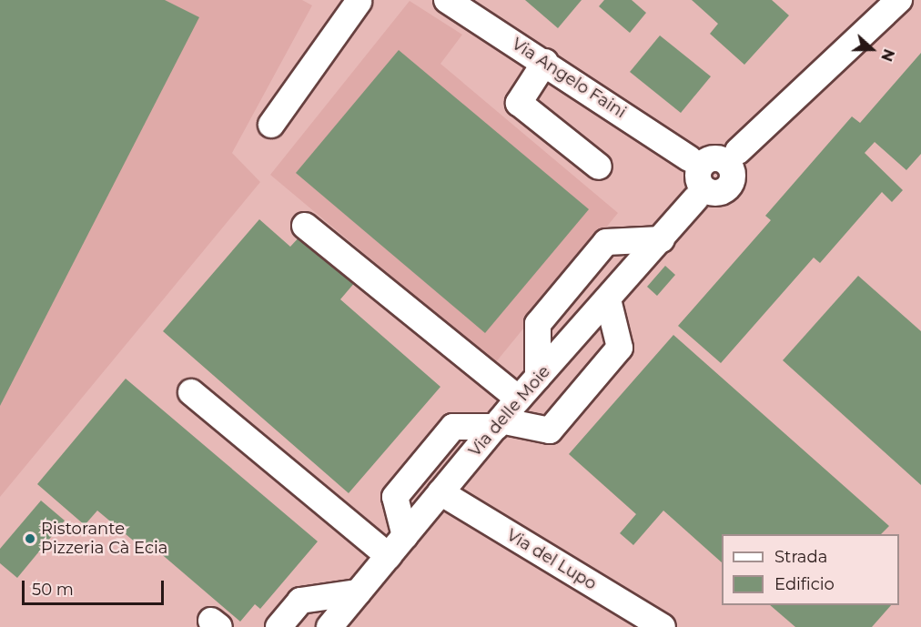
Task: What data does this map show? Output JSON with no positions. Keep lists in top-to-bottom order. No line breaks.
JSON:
{"streets":{"street":["Via Angelo Faini","Via delle Moie","Via del Lupo"]},"crossings":[["Via Angelo Faini","Via delle Moie"],["Via delle Moie","Via del Lupo"]],"places":["Ristorante Pizzeria Cà Ecia"],"legend":["Strada","Edificio"],"scale_bar":"50 m","north":"right"}
